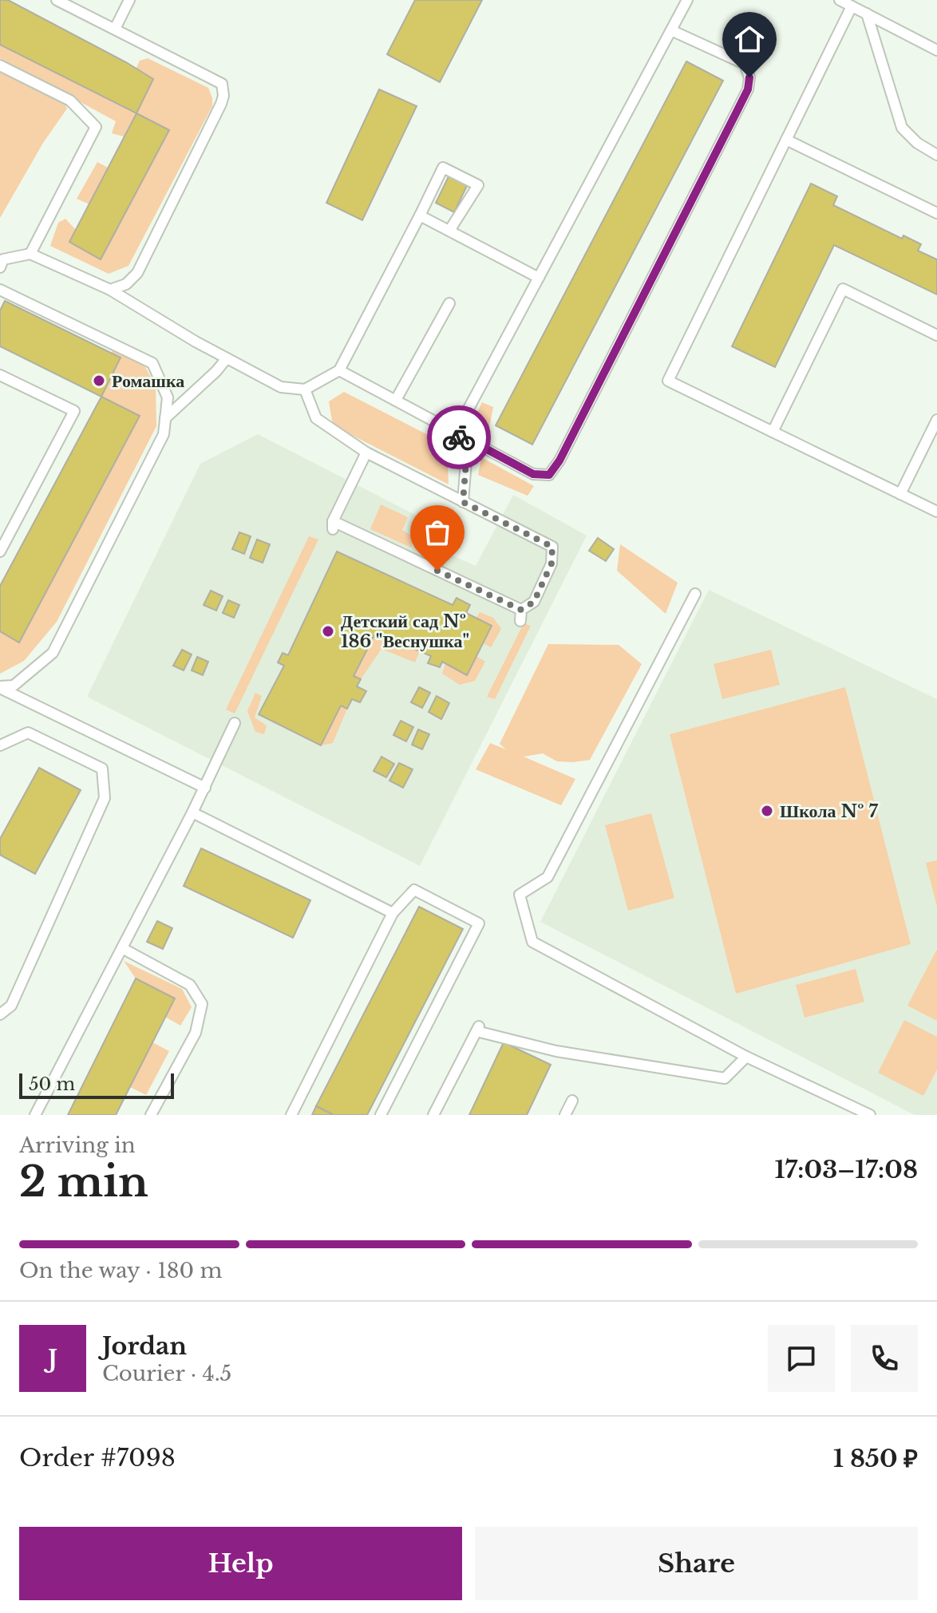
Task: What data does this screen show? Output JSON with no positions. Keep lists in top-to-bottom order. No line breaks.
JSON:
{"places":["Ромашка","Детский сад № 186 \"Веснушка\"","Школа № 7"],"scale_bar":"50 m","page":{"scale":"50 m","heading":["2 min","Arriving in","17:03–17:08"],"panel":["Jordan","Courier · 4.5","Order #7098","1 850 ₽"],"bar":"On the way · 180 m","round":"J","buttons":["Help","Share"]}}
